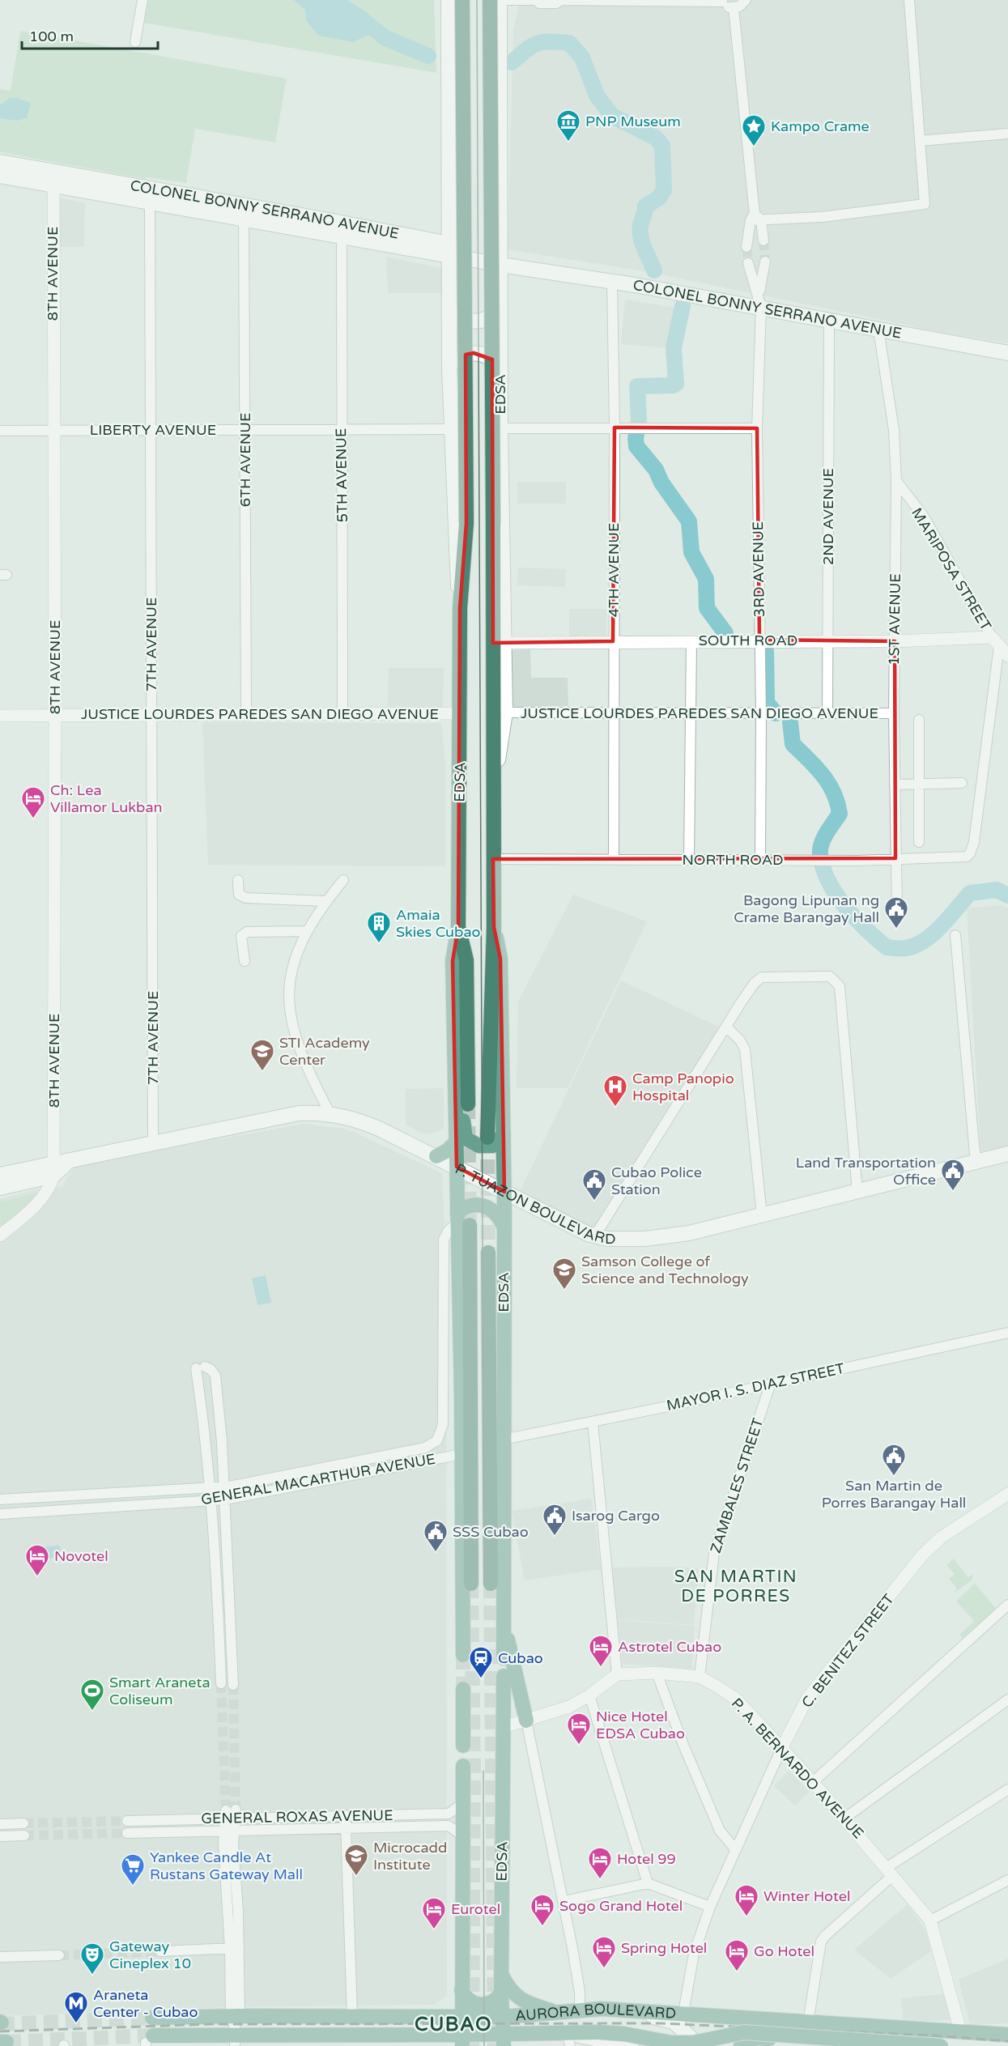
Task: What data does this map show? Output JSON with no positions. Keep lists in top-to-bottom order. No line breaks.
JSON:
{"streets":{"highway":["EDSA"],"main road":["COLONEL BONNY SERRANO AVENUE","P. TUAZON BOULEVARD","AURORA BOULEVARD"],"street":["8TH AVENUE","LIBERTY AVENUE","6TH AVENUE","5TH AVENUE","2ND AVENUE","3RD AVENUE","MARIPOSA STREET","4TH AVENUE","1ST AVENUE","SOUTH ROAD","7TH AVENUE","JUSTICE LOURDES PAREDES SAN DIEGO AVENUE","NORTH ROAD","MAYOR I. S. DIAZ STREET","GENERAL MACARTHUR AVENUE","ZAMBALES STREET","C. BENITEZ STREET","P. A. BERNARDO AVENUE","GENERAL ROXAS AVENUE"]},"crossings":[["COLONEL BONNY SERRANO AVENUE","8TH AVENUE"],["COLONEL BONNY SERRANO AVENUE","EDSA"],["COLONEL BONNY SERRANO AVENUE","6TH AVENUE"],["COLONEL BONNY SERRANO AVENUE","5TH AVENUE"],["COLONEL BONNY SERRANO AVENUE","2ND AVENUE"],["COLONEL BONNY SERRANO AVENUE","3RD AVENUE"],["COLONEL BONNY SERRANO AVENUE","4TH AVENUE"],["COLONEL BONNY SERRANO AVENUE","1ST AVENUE"],["COLONEL BONNY SERRANO AVENUE","7TH AVENUE"],["8TH AVENUE","LIBERTY AVENUE"],["8TH AVENUE","JUSTICE LOURDES PAREDES SAN DIEGO AVENUE"],["8TH AVENUE","P. TUAZON BOULEVARD"],["EDSA","LIBERTY AVENUE"],["EDSA","SOUTH ROAD"],["EDSA","JUSTICE LOURDES PAREDES SAN DIEGO AVENUE"],["EDSA","NORTH ROAD"],["EDSA","P. TUAZON BOULEVARD"],["EDSA","MAYOR I. S. DIAZ STREET"],["EDSA","GENERAL MACARTHUR AVENUE"],["EDSA","AURORA BOULEVARD"],["LIBERTY AVENUE","6TH AVENUE"],["LIBERTY AVENUE","5TH AVENUE"],["LIBERTY AVENUE","7TH AVENUE"],["6TH AVENUE","JUSTICE LOURDES PAREDES SAN DIEGO AVENUE"],["5TH AVENUE","JUSTICE LOURDES PAREDES SAN DIEGO AVENUE"],["2ND AVENUE","SOUTH ROAD"],["2ND AVENUE","JUSTICE LOURDES PAREDES SAN DIEGO AVENUE"],["3RD AVENUE","SOUTH ROAD"],["3RD AVENUE","JUSTICE LOURDES PAREDES SAN DIEGO AVENUE"],["3RD AVENUE","NORTH ROAD"],["MARIPOSA STREET","1ST AVENUE"],["MARIPOSA STREET","SOUTH ROAD"],["MARIPOSA STREET","NORTH ROAD"],["4TH AVENUE","SOUTH ROAD"],["4TH AVENUE","JUSTICE LOURDES PAREDES SAN DIEGO AVENUE"],["4TH AVENUE","NORTH ROAD"],["1ST AVENUE","SOUTH ROAD"],["1ST AVENUE","JUSTICE LOURDES PAREDES SAN DIEGO AVENUE"],["1ST AVENUE","NORTH ROAD"],["SOUTH ROAD","NORTH ROAD"],["7TH AVENUE","JUSTICE LOURDES PAREDES SAN DIEGO AVENUE"],["7TH AVENUE","P. TUAZON BOULEVARD"],["MAYOR I. S. DIAZ STREET","ZAMBALES STREET"],["ZAMBALES STREET","P. A. BERNARDO AVENUE"],["C. BENITEZ STREET","P. A. BERNARDO AVENUE"],["C. BENITEZ STREET","AURORA BOULEVARD"],["P. A. BERNARDO AVENUE","AURORA BOULEVARD"]],"districts":["SAN MARTIN DE PORRES","CUBAO"],"places":{"museum":["PNP Museum"],"place":["Kampo Crame"],"hotel":["Ch: Lea Villamor Lukban","Novotel","Astrotel Cubao","Nice Hotel EDSA Cubao","Hotel 99","Winter Hotel","Sogo Grand Hotel","Eurotel","Spring Hotel","Go Hotel"],"public building":["Bagong Lipunan ng Crame Barangay Hall","Land Transportation Office","Cubao Police Station","San Martin de Porres Barangay Hall","Isarog Cargo","SSS Cubao"],"building":["Amaia Skies Cubao"],"school or university":["STI Academy Center","Samson College of Science and Technology","Microcadd Institute"],"hospital":["Camp Panopio Hospital"],"station":["Cubao"],"sports":["Smart Araneta Coliseum"],"supermarket":["Yankee Candle At Rustans Gateway Mall"],"theatre":["Gateway Cineplex 10"],"metro station":["Araneta Center - Cubao"]},"scale_bar":"100 m"}
